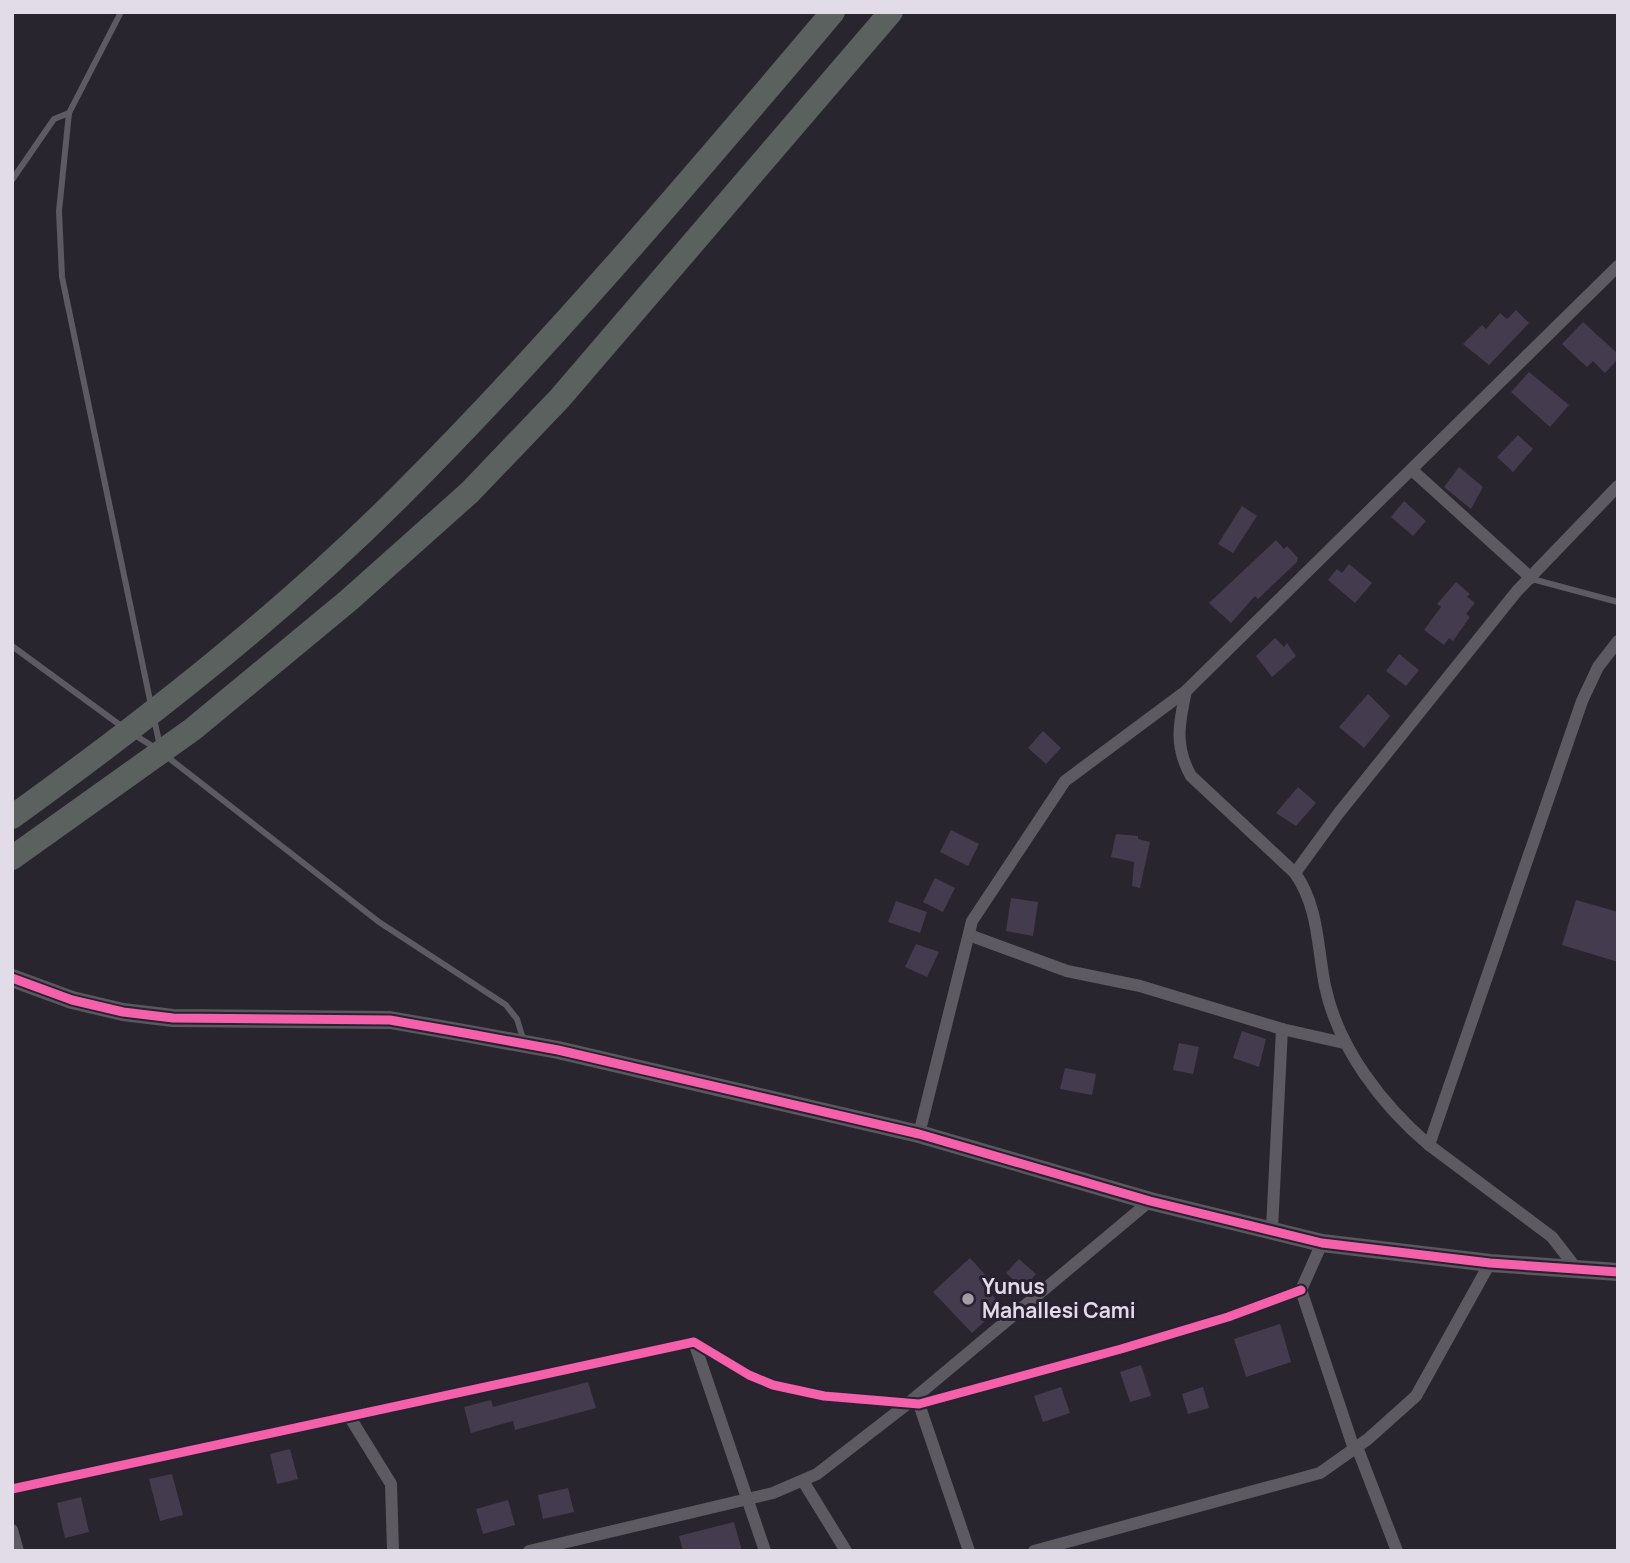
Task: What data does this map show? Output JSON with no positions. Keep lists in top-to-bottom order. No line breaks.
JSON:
{"places":["Yunus Mahallesi Cami"]}
